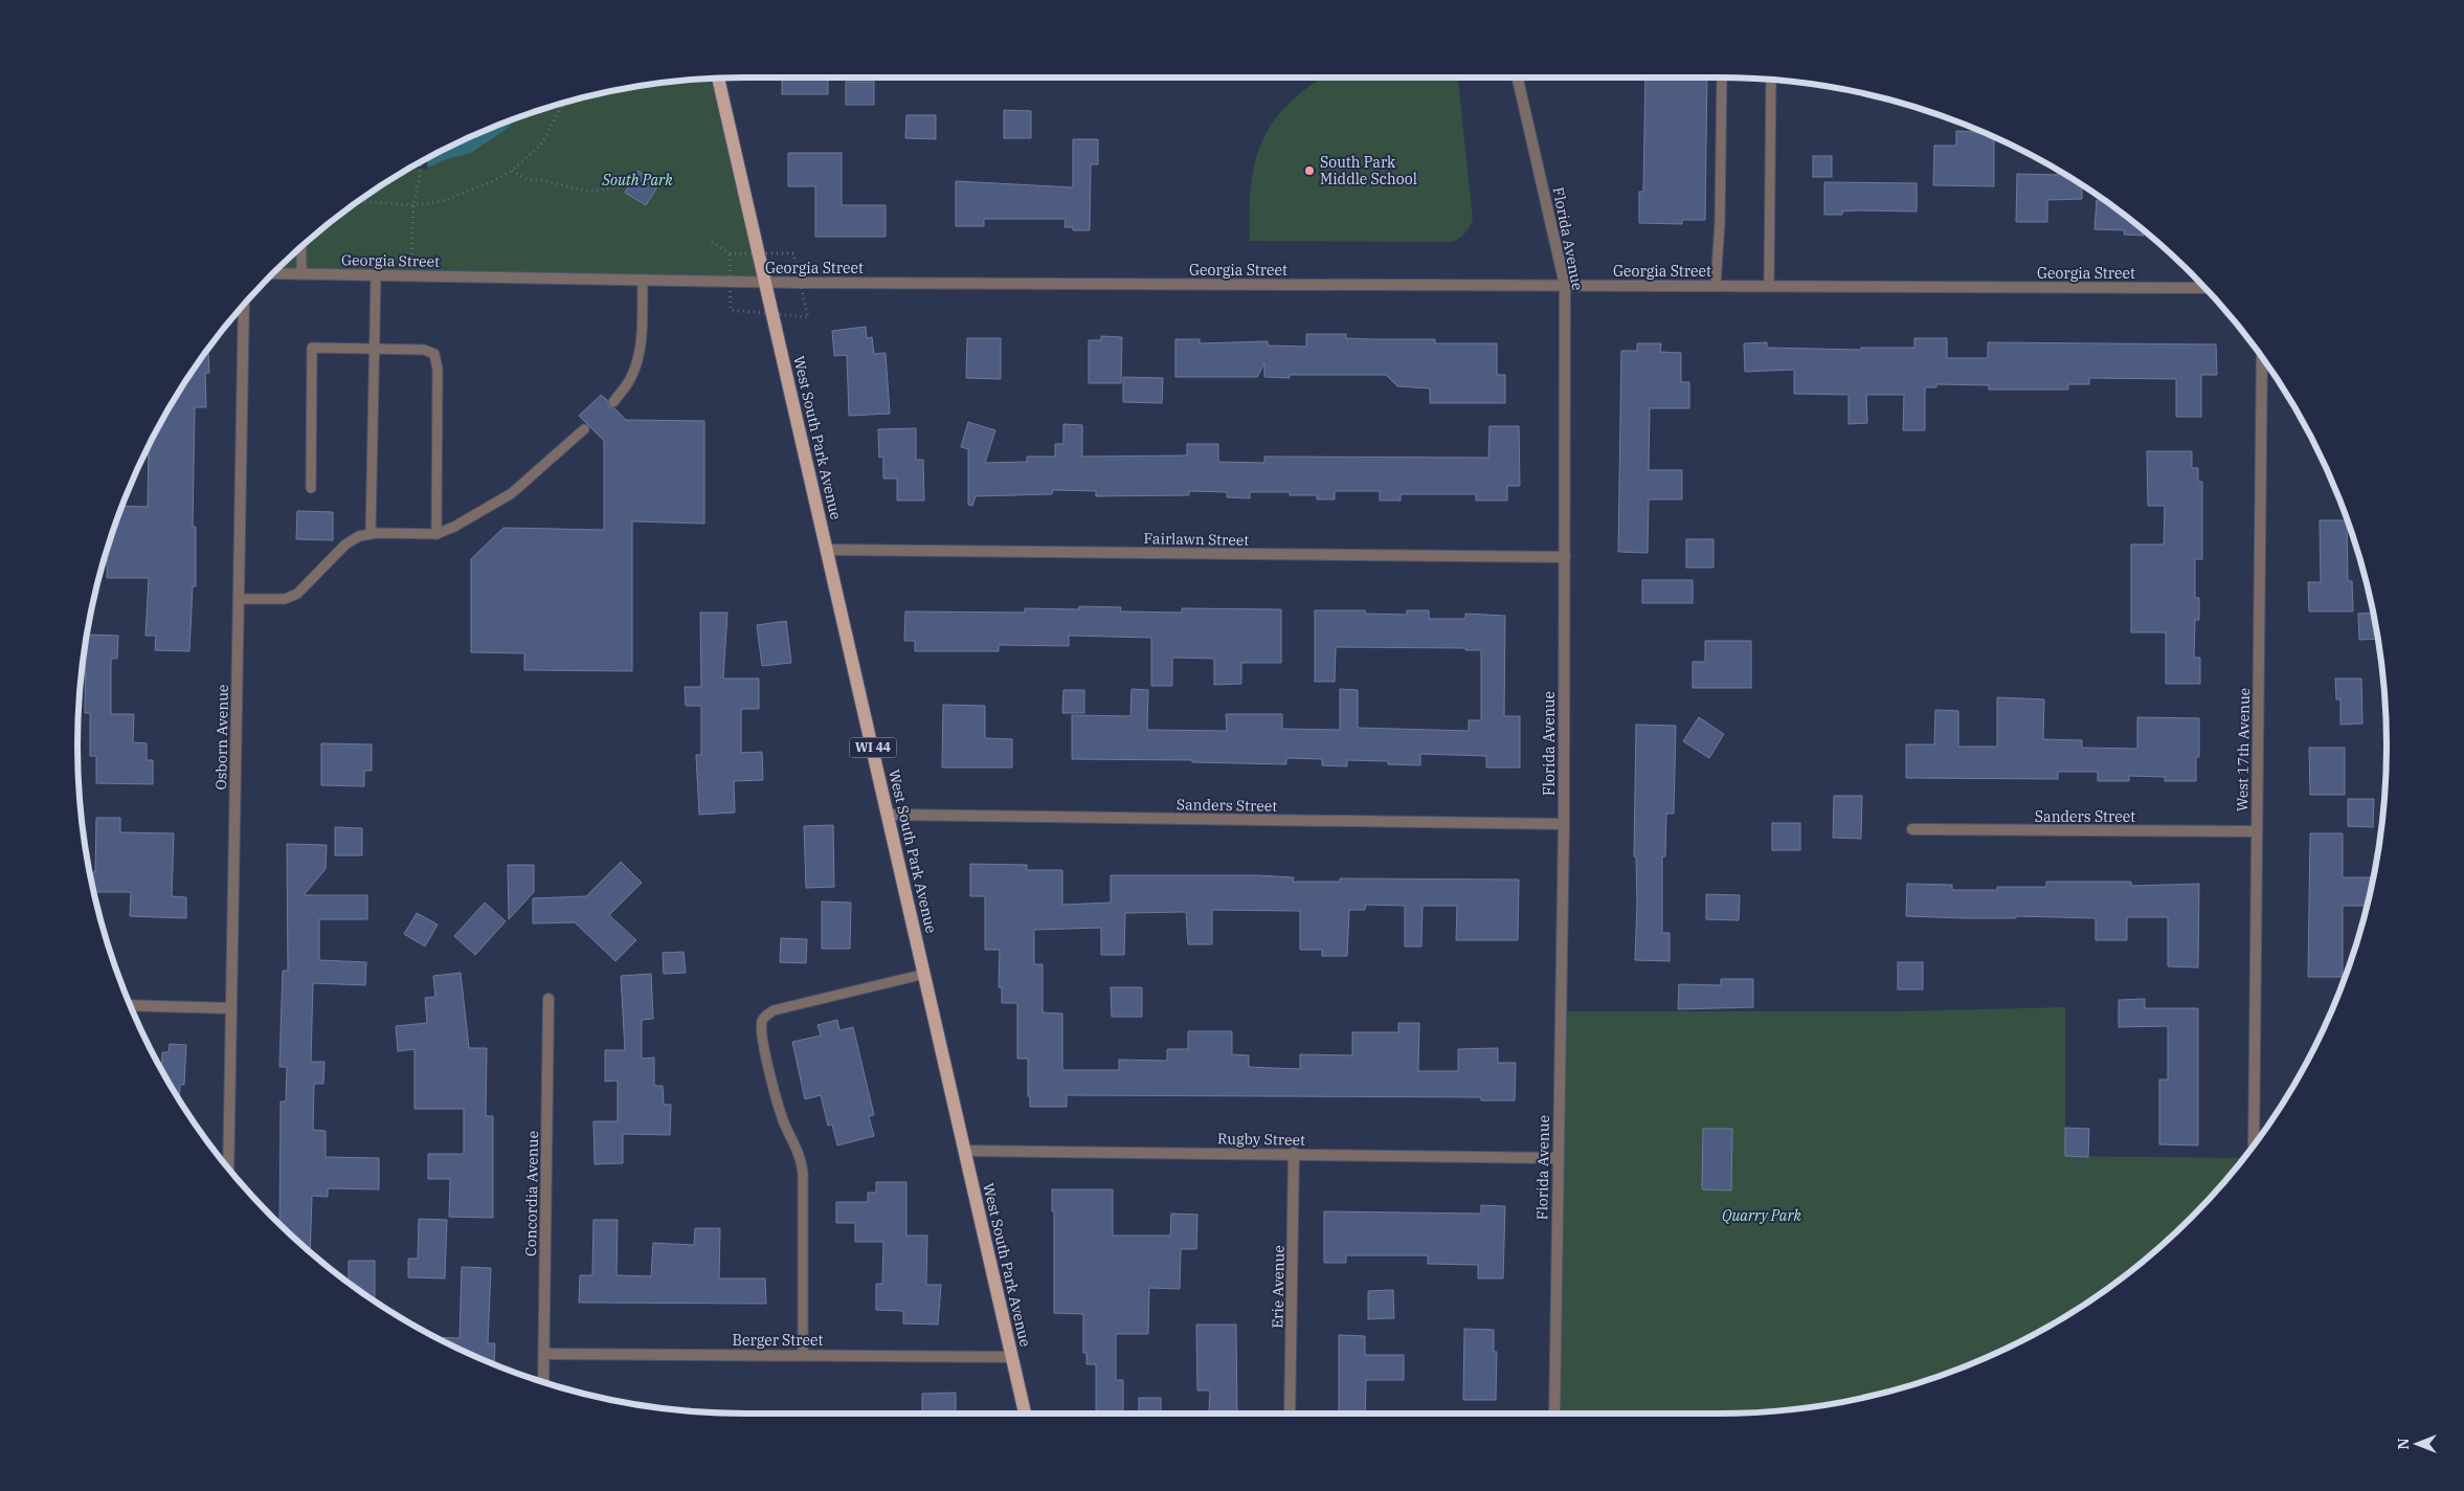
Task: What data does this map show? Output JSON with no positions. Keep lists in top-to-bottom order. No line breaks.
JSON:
{"streets":{"main road":["West South Park Avenue","WI 44"],"street":["Florida Avenue","Georgia Street","Fairlawn Street","Osborn Avenue","West 17th Avenue","Sanders Street","Rugby Street","Concordia Avenue","Erie Avenue","Berger Street"]},"crossings":[["Florida Avenue","Georgia Street"],["Florida Avenue","Fairlawn Street"],["Florida Avenue","Sanders Street"],["Florida Avenue","Rugby Street"],["Georgia Street","West South Park Avenue"],["West South Park Avenue","Fairlawn Street"],["West South Park Avenue","Sanders Street"],["West South Park Avenue","Rugby Street"],["West South Park Avenue","Berger Street"],["West 17th Avenue","Sanders Street"],["Rugby Street","Erie Avenue"],["Concordia Avenue","Berger Street"]],"parks":["South Park","Quarry Park"],"places":["South Park Middle School"],"north":"left"}
